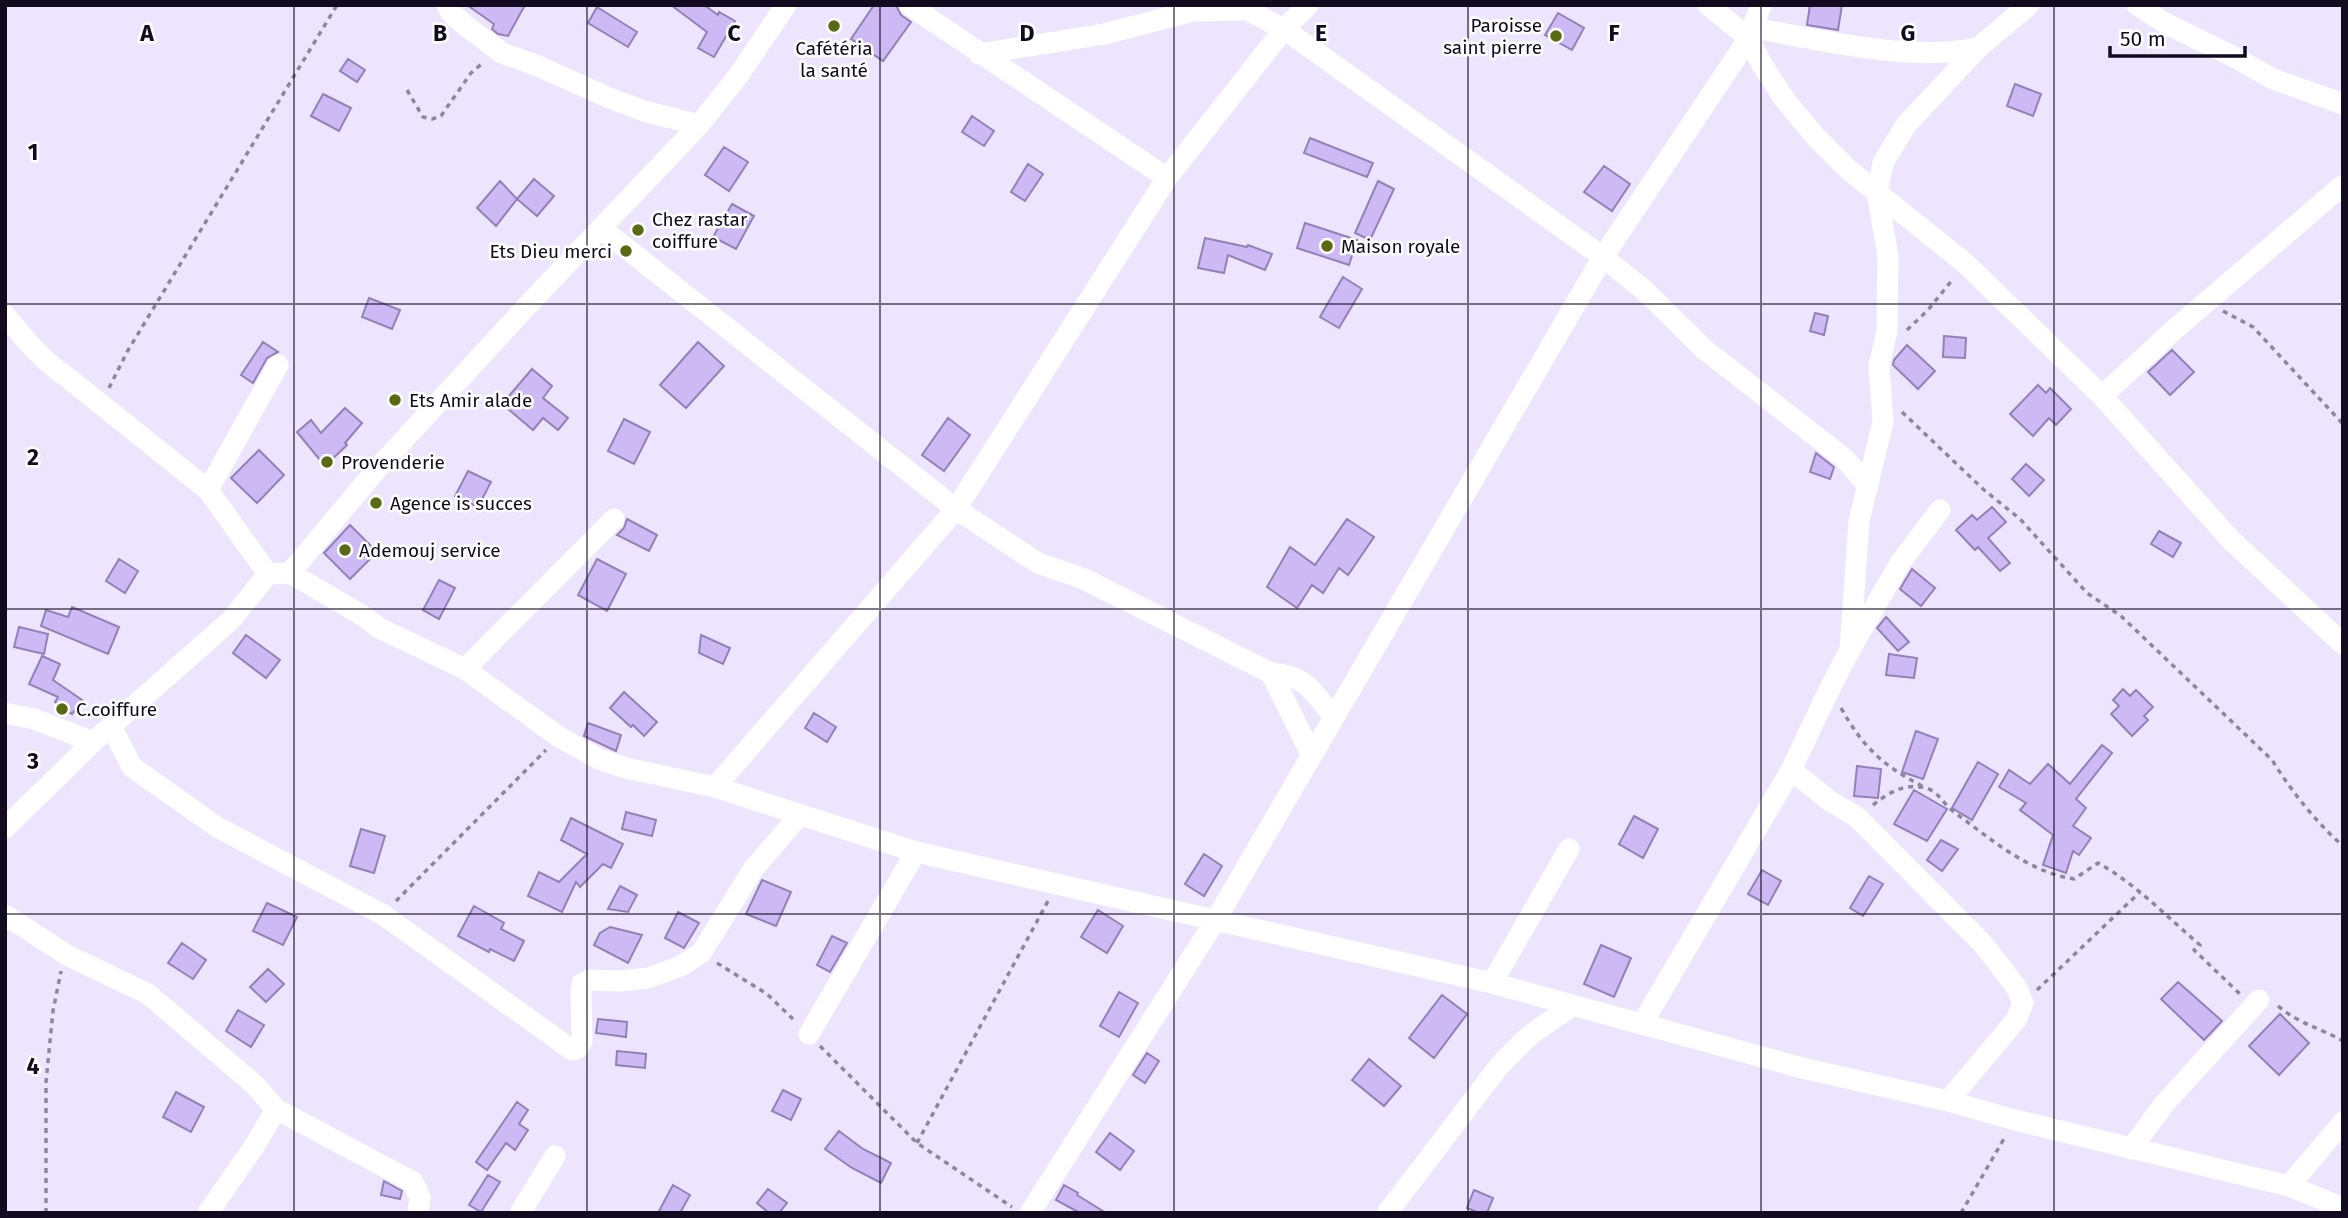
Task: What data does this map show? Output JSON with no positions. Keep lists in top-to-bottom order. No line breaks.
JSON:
{"places":["Cafétéria la santé","Paroisse saint pierre","Chez rastar coiffure","Maison royale","Ets Dieu merci","Ets Amir alade","Provenderie","Agence is succes","Ademouj service","C.coiffure"],"scale_bar":"50 m","grid":{"columns":["A","B","C","D","E","F","G"],"rows":["1","2","3","4"]}}
